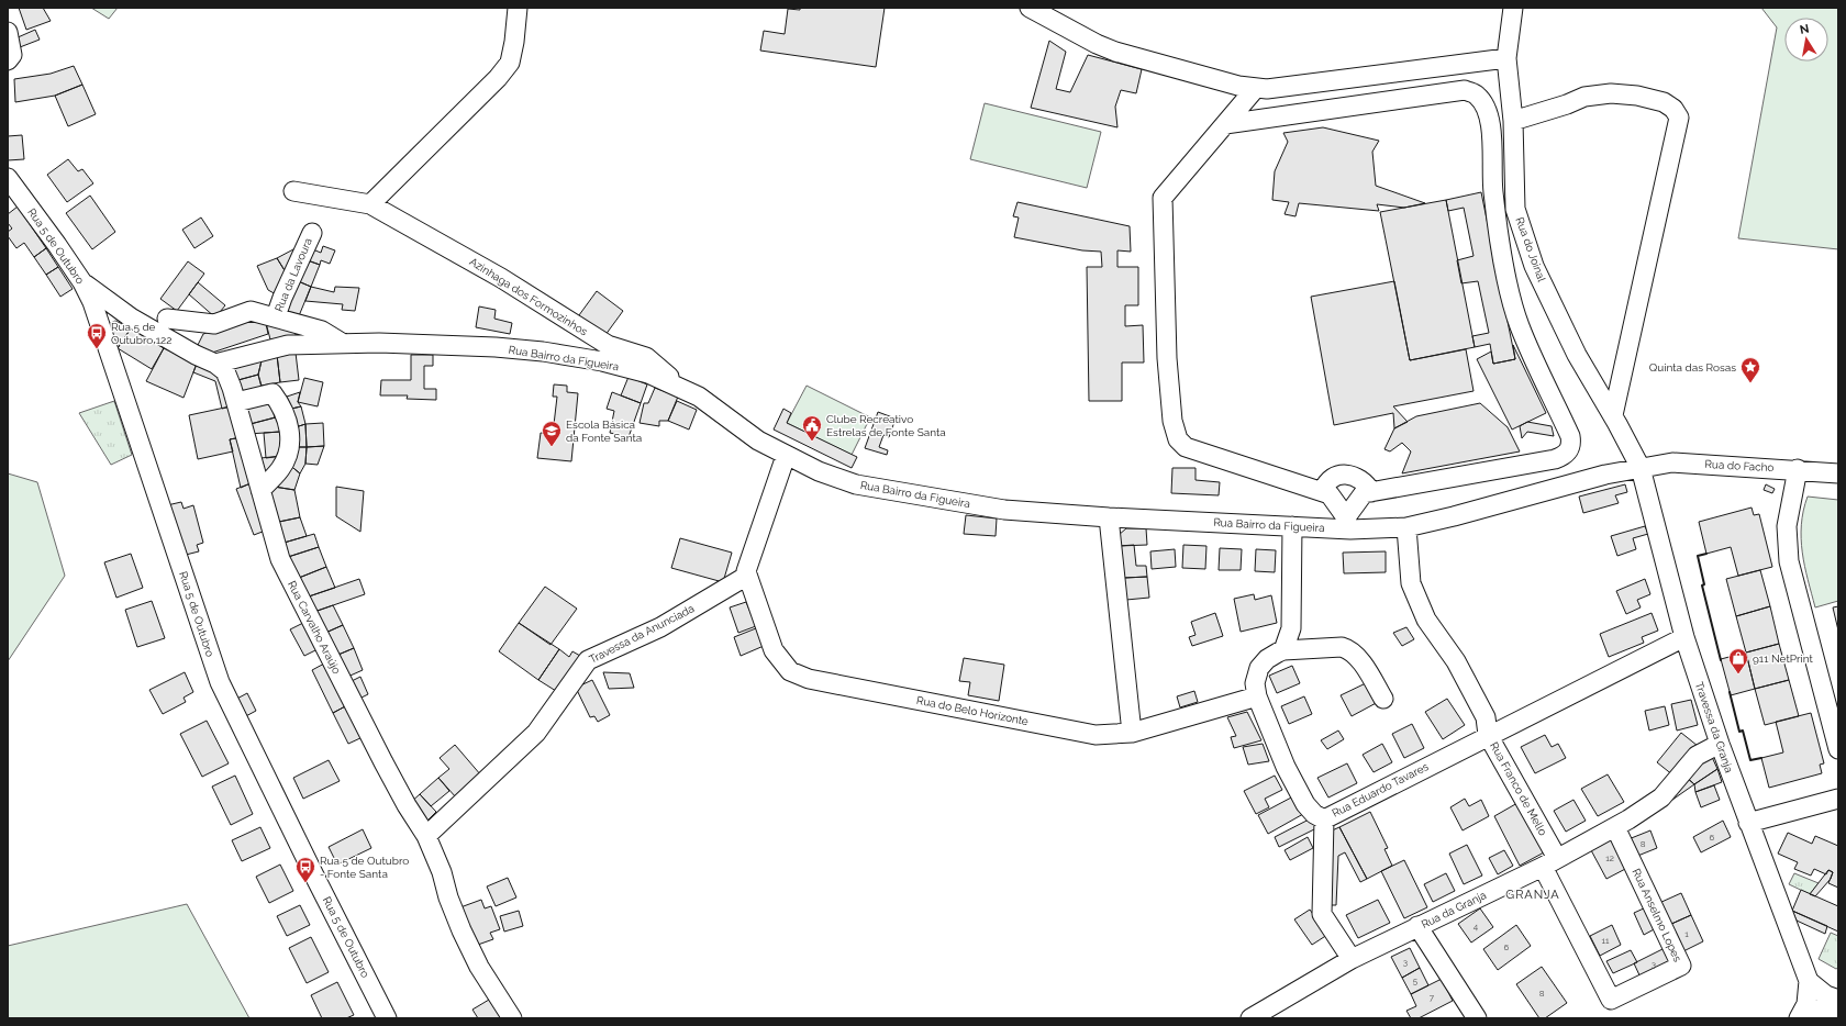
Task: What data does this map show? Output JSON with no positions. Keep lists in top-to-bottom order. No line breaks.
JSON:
{"streets":{"street":["Rua 5 de Outubro","Rua do Joinal","Rua da Lavoura","Azinhaga dos Formozinhos","Rua Bairro da Figueira","Rua do Facho","Rua Carvalho Araújo","Travessa da Anunciada","Rua do Belo Horizonte","Travessa da Granja","Rua Franco de Mello","Rua Eduardo Tavares","Rua da Granja","Rua Anselmo Lopes"]},"crossings":[["Rua 5 de Outubro","Rua Carvalho Araújo"],["Rua do Joinal","Rua Bairro da Figueira"],["Rua do Joinal","Rua do Facho"],["Rua do Joinal","Travessa da Granja"],["Rua da Lavoura","Rua Bairro da Figueira"],["Azinhaga dos Formozinhos","Rua Bairro da Figueira"],["Rua Bairro da Figueira","Rua do Facho"],["Rua Bairro da Figueira","Rua Carvalho Araújo"],["Rua Bairro da Figueira","Travessa da Granja"],["Rua Bairro da Figueira","Rua Franco de Mello"],["Rua do Facho","Travessa da Granja"],["Rua Carvalho Araújo","Travessa da Anunciada"],["Travessa da Anunciada","Rua do Belo Horizonte"],["Rua do Belo Horizonte","Rua Eduardo Tavares"],["Travessa da Granja","Rua Eduardo Tavares"],["Travessa da Granja","Rua da Granja"],["Rua Franco de Mello","Rua Eduardo Tavares"],["Rua Franco de Mello","Rua da Granja"],["Rua Franco de Mello","Rua Anselmo Lopes"],["Rua da Granja","Rua Anselmo Lopes"]],"districts":["GRANJA"],"places":{"bus stop":["Rua 5 de Outubro 122","Rua 5 de Outubro - Fonte Santa"],"place":["Quinta das Rosas"],"public building":["Clube Recreativo Estrelas de Fonte Santa"],"school or university":["Escola Básica da Fonte Santa"],"shop":["911 NetPrint"]},"house_numbers":["6","8","12","4","1","11","6","3","3","5","8","7"],"north":"top"}
